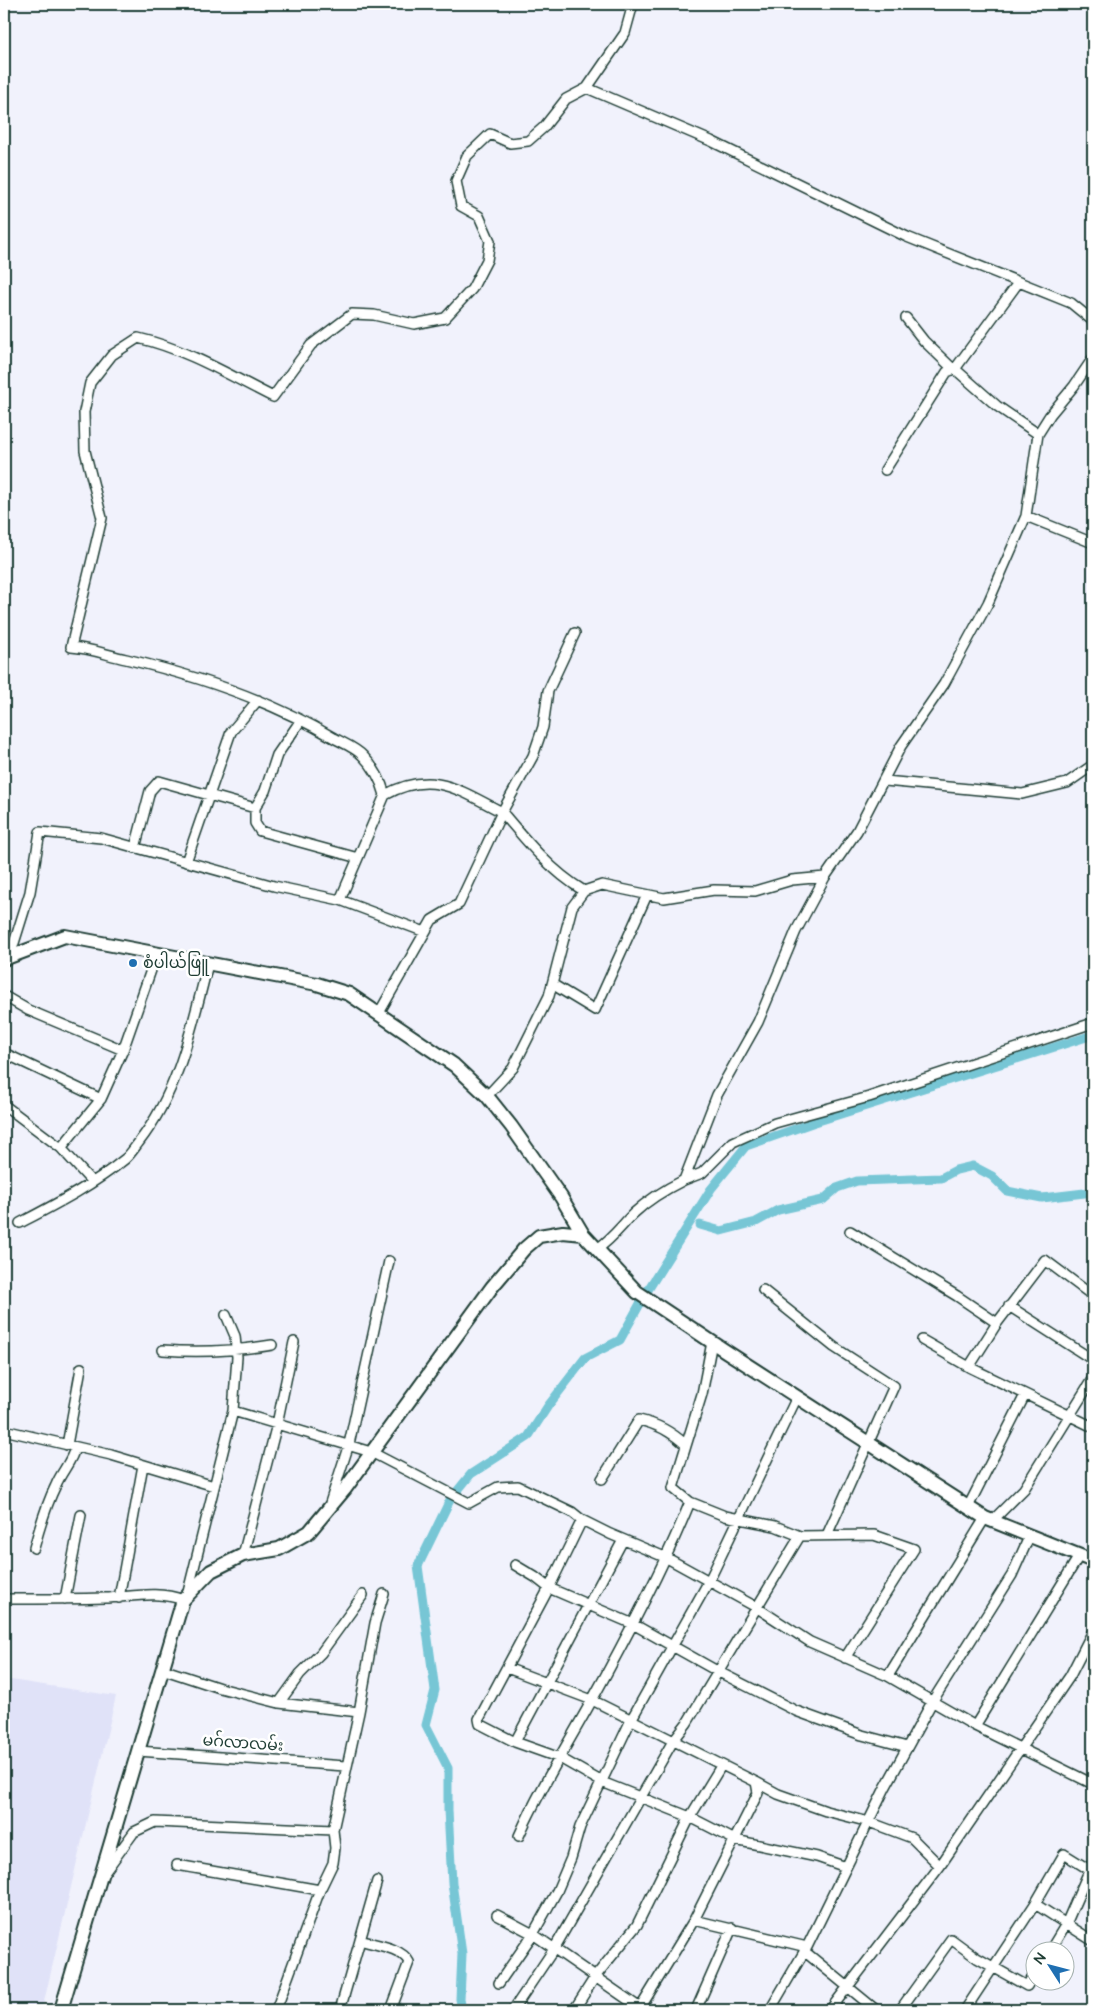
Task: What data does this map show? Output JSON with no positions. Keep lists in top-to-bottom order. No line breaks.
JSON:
{"streets":{"street":["မဂ်လာလမ်း"]},"places":["စံပါယ်ဖြူ"],"north":"top left"}
